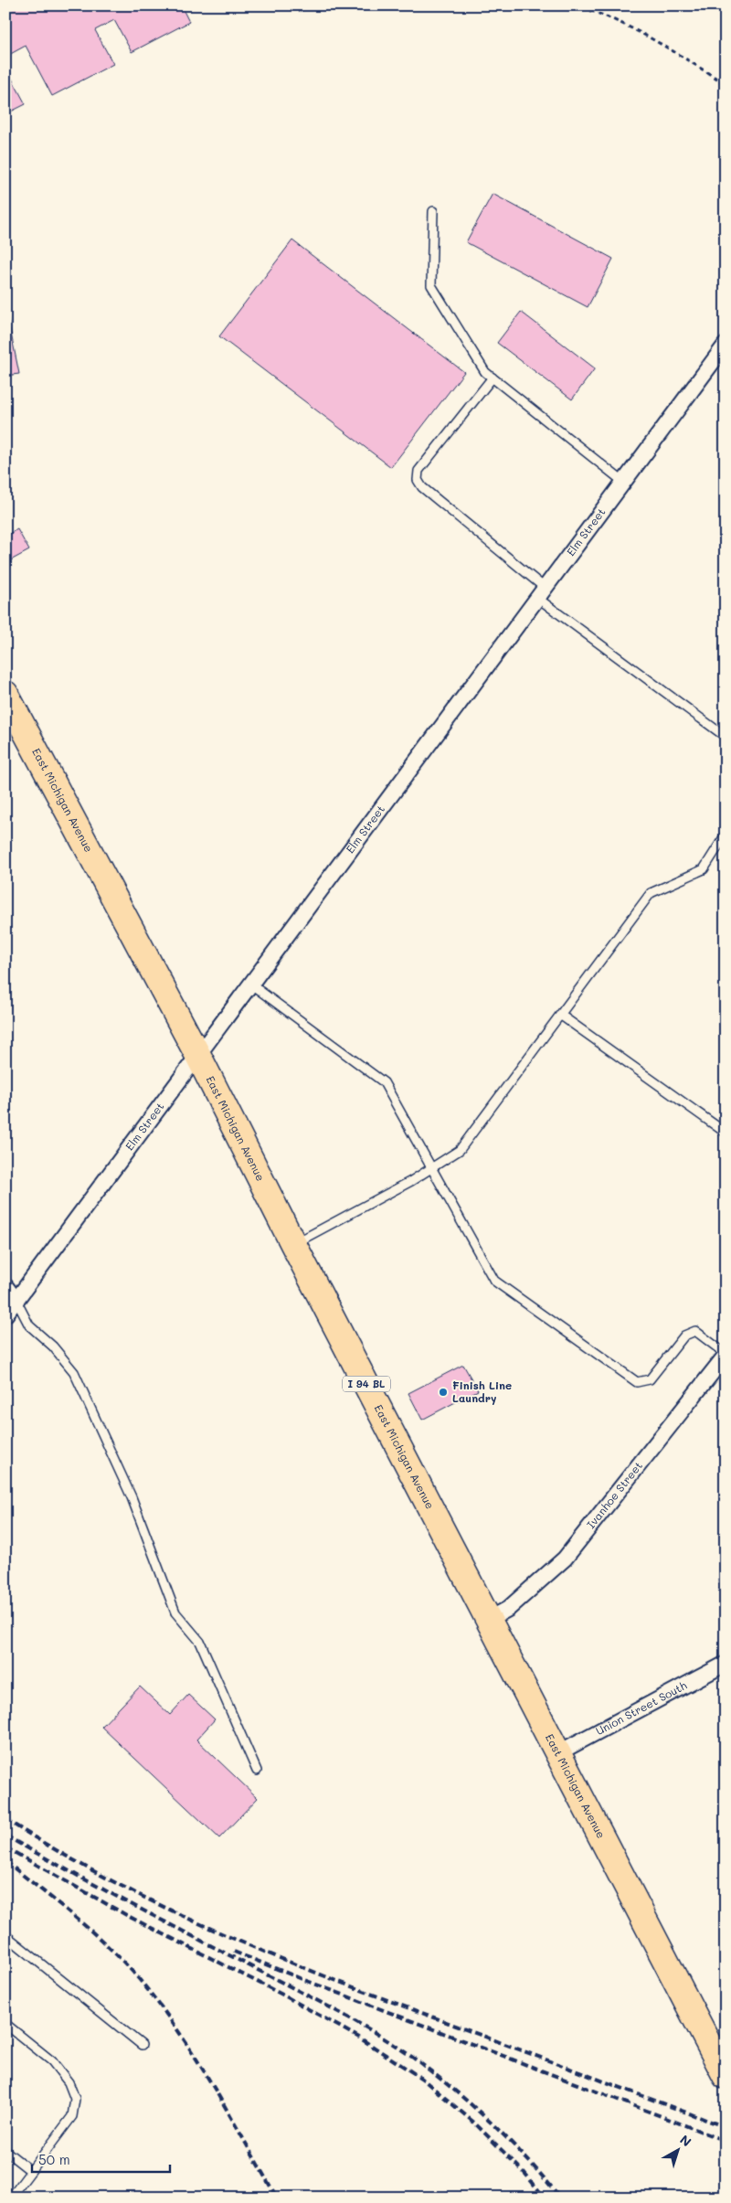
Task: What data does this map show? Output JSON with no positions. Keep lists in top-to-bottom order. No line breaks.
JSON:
{"streets":{"highway":["East Michigan Avenue","I 94 BL"],"street":["Elm Street","Ivanhoe Street","Union Street South"]},"crossings":[["Elm Street","East Michigan Avenue"],["East Michigan Avenue","Ivanhoe Street"],["East Michigan Avenue","Union Street South"]],"places":["Finish Line Laundry"],"scale_bar":"50 m","north":"top right"}
